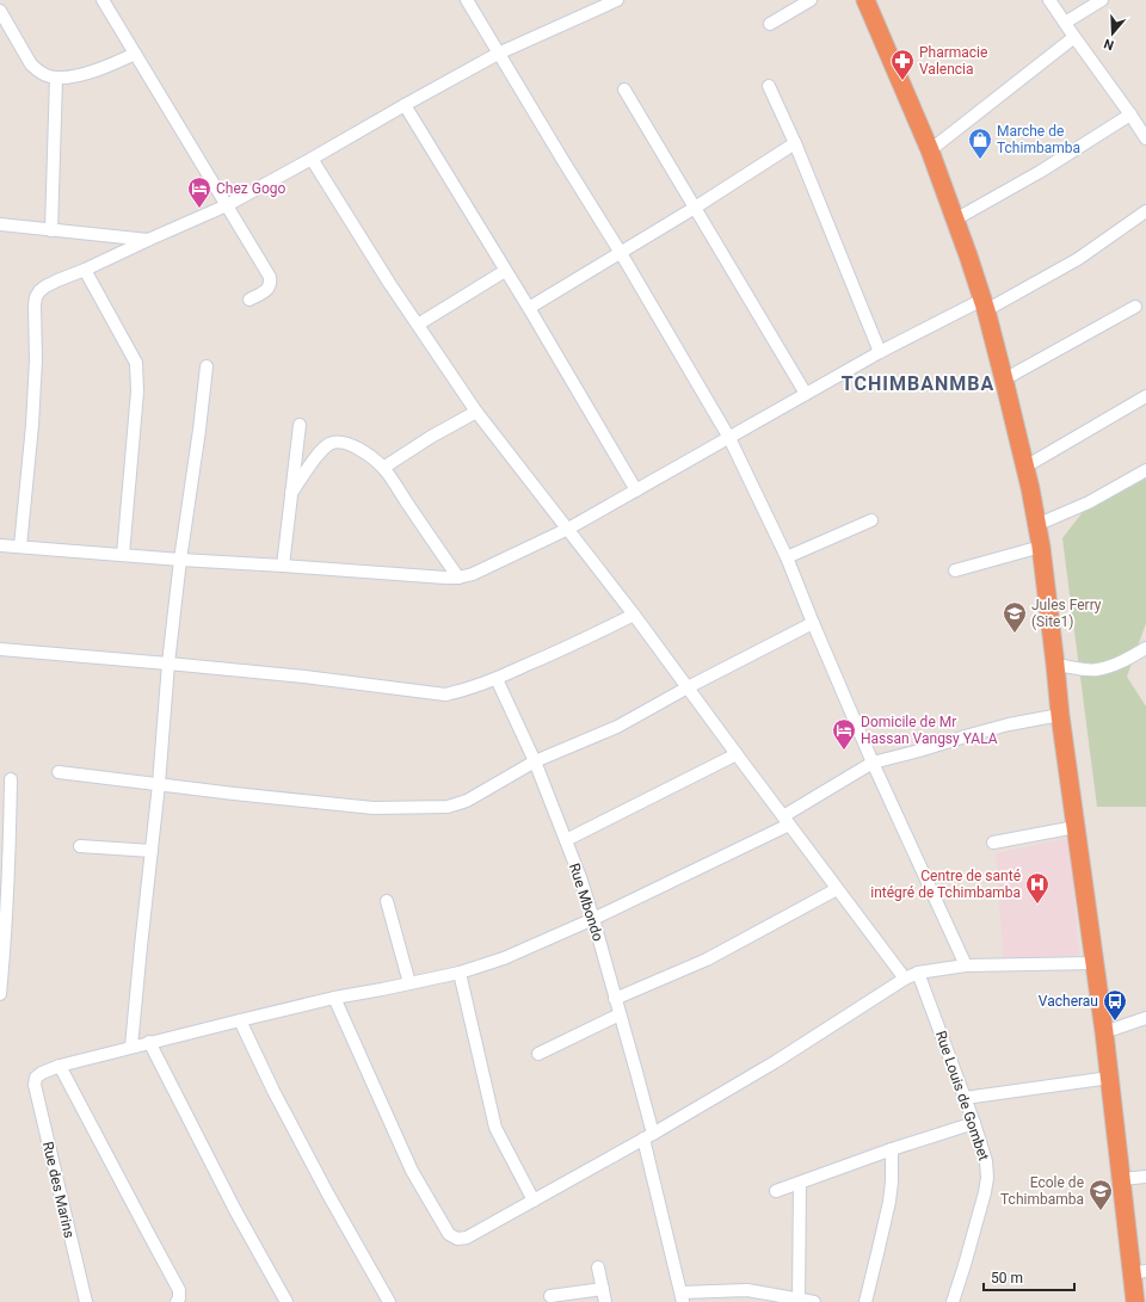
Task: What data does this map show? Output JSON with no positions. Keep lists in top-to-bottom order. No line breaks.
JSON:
{"streets":{"street":["Rue Mbondo","Rue Louis de Gombet","Rue des Marins"]},"districts":["TCHIMBANMBA"],"places":{"pharmacy":["Pharmacie Valencia"],"shop":["Marche de Tchimbamba"],"hotel":["Chez Gogo","Domicile de Mr Hassan Vangsy YALA"],"school or university":["Jules Ferry (Site1)","Ecole de Tchimbamba"],"hospital":["Centre de santé intégré de Tchimbamba"],"bus stop":["Vacherau"]},"scale_bar":"50 m","north":"bottom"}
